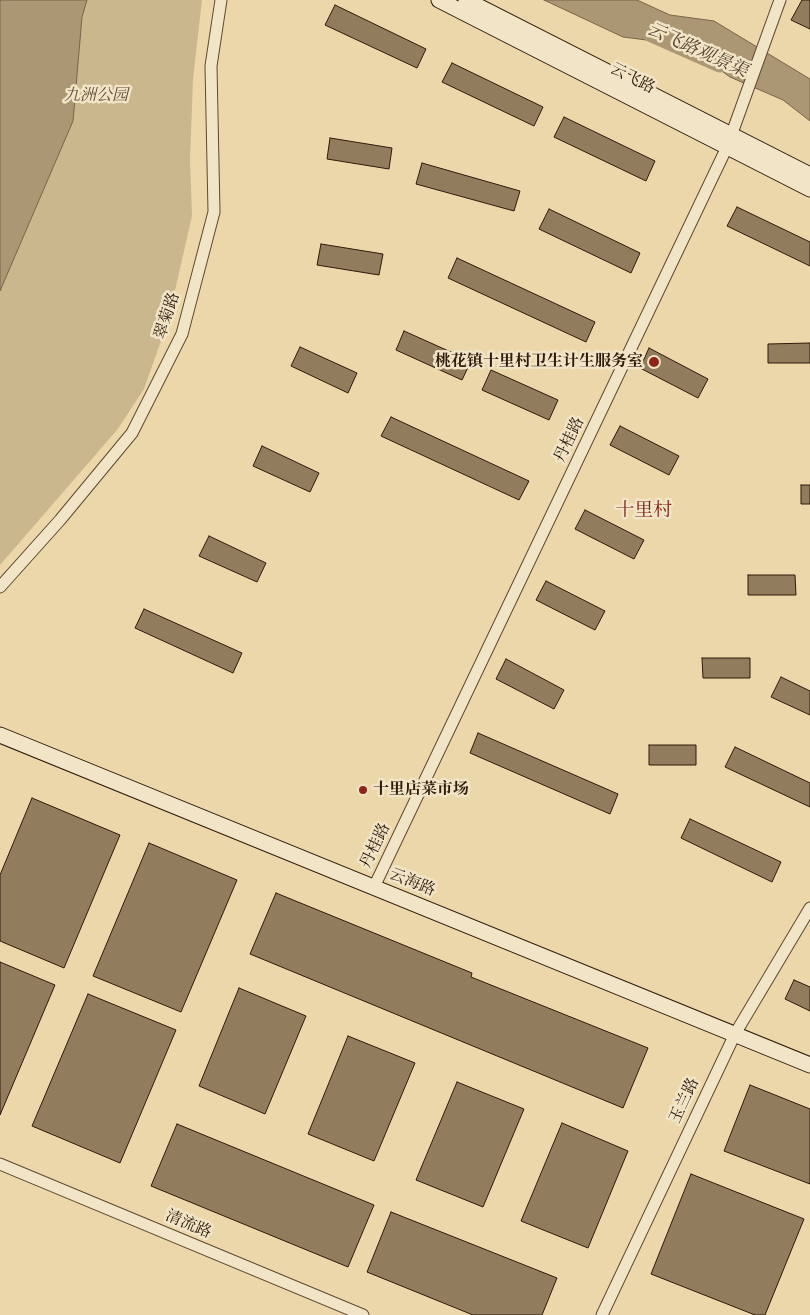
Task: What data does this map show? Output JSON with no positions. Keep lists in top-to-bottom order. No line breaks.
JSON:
{"streets":{"street":["云飞路","翠菊路","丹桂路","云海路","玉兰路","清流路"]},"crossings":[["云飞路","丹桂路"],["丹桂路","云海路"],["云海路","玉兰路"]],"districts":["十里村"],"water":["云飞路观景渠"],"parks":["九洲公园"],"places":["桃花镇十里村卫生计生服务室","十里店菜市场"]}
